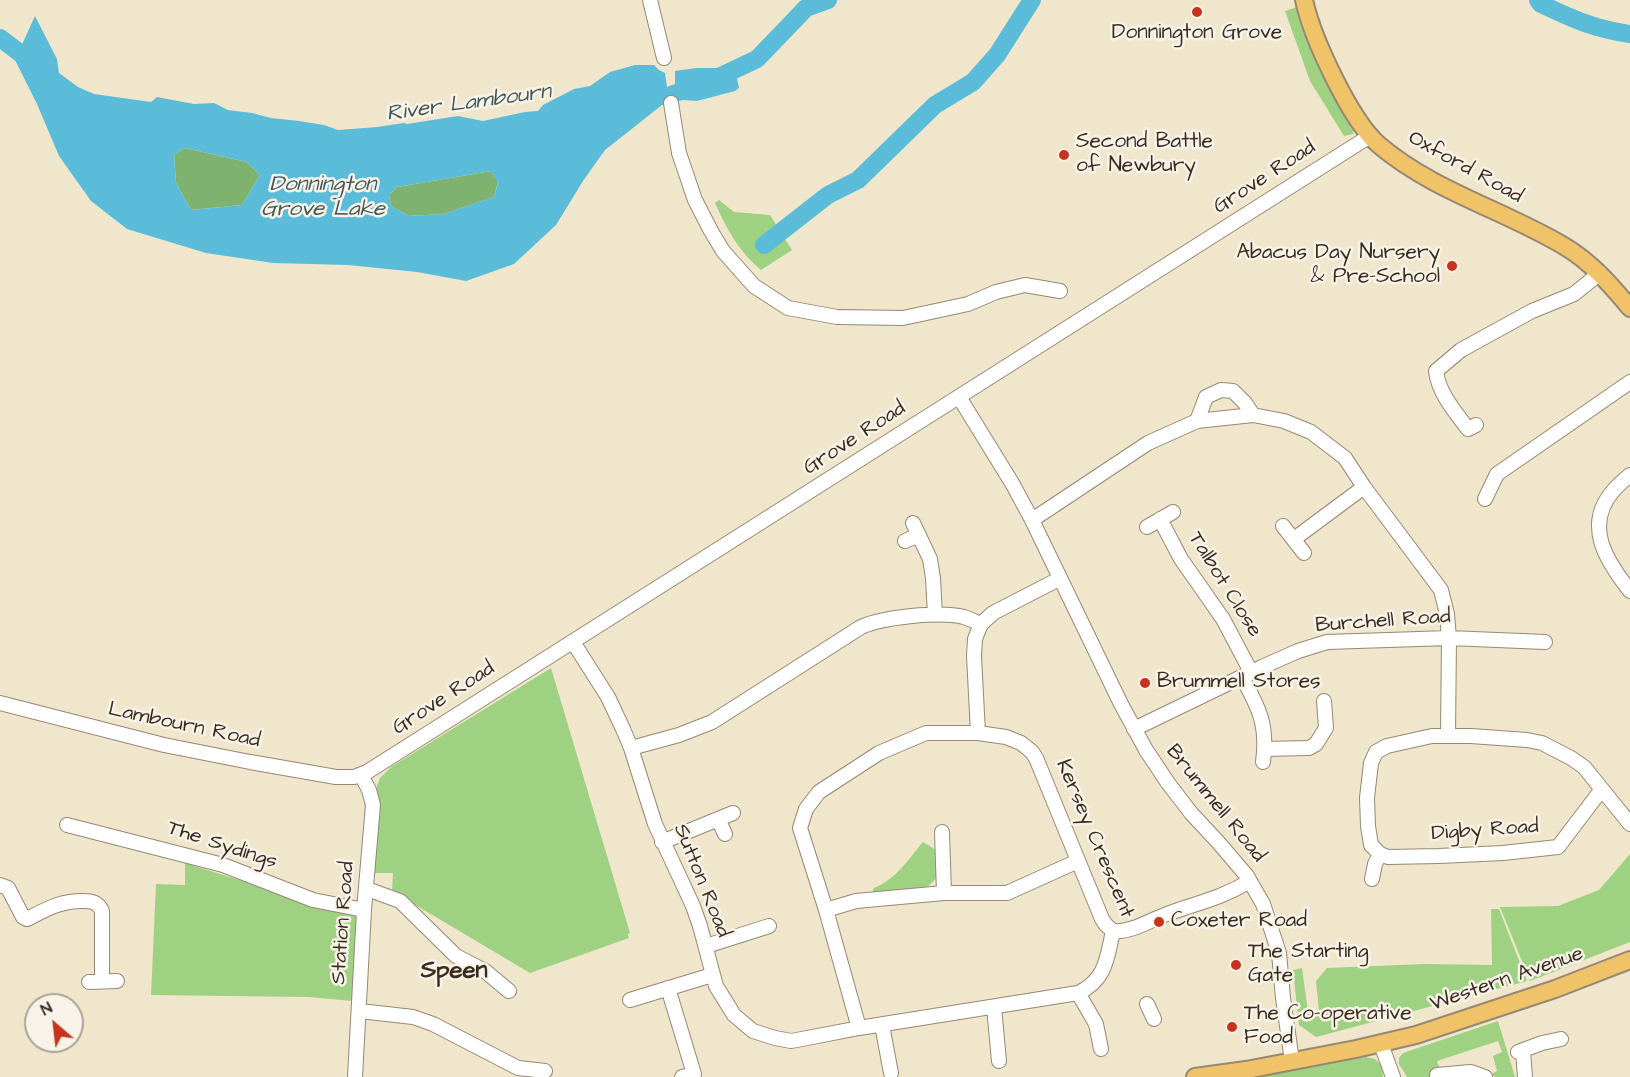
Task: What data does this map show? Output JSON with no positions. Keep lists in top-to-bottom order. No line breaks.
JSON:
{"streets":{"main road":["Oxford Road","Western Avenue"],"street":["Grove Road","Talbot Close","Burchell Road","Lambourn Road","Brummell Road","Digby Road","Kersey Crescent","The Sydings","Sutton Road","Station Road"]},"crossings":[["Oxford Road","Grove Road"],["Grove Road","Lambourn Road"],["Grove Road","Brummell Road"],["Grove Road","Sutton Road"],["Grove Road","Station Road"],["Talbot Close","Burchell Road"],["Burchell Road","Brummell Road"],["Lambourn Road","Station Road"],["Brummell Road","Western Avenue"],["Kersey Crescent","Sutton Road"],["The Sydings","Station Road"]],"districts":["Speen"],"water":["River Lambourn","Donnington Grove Lake"],"places":["Donnington Grove","Second Battle of Newbury","Abacus Day Nursery & Pre-School","Brummell Stores","Coxeter Road","The Starting Gate","The Co-operative Food"],"north":"top left"}
